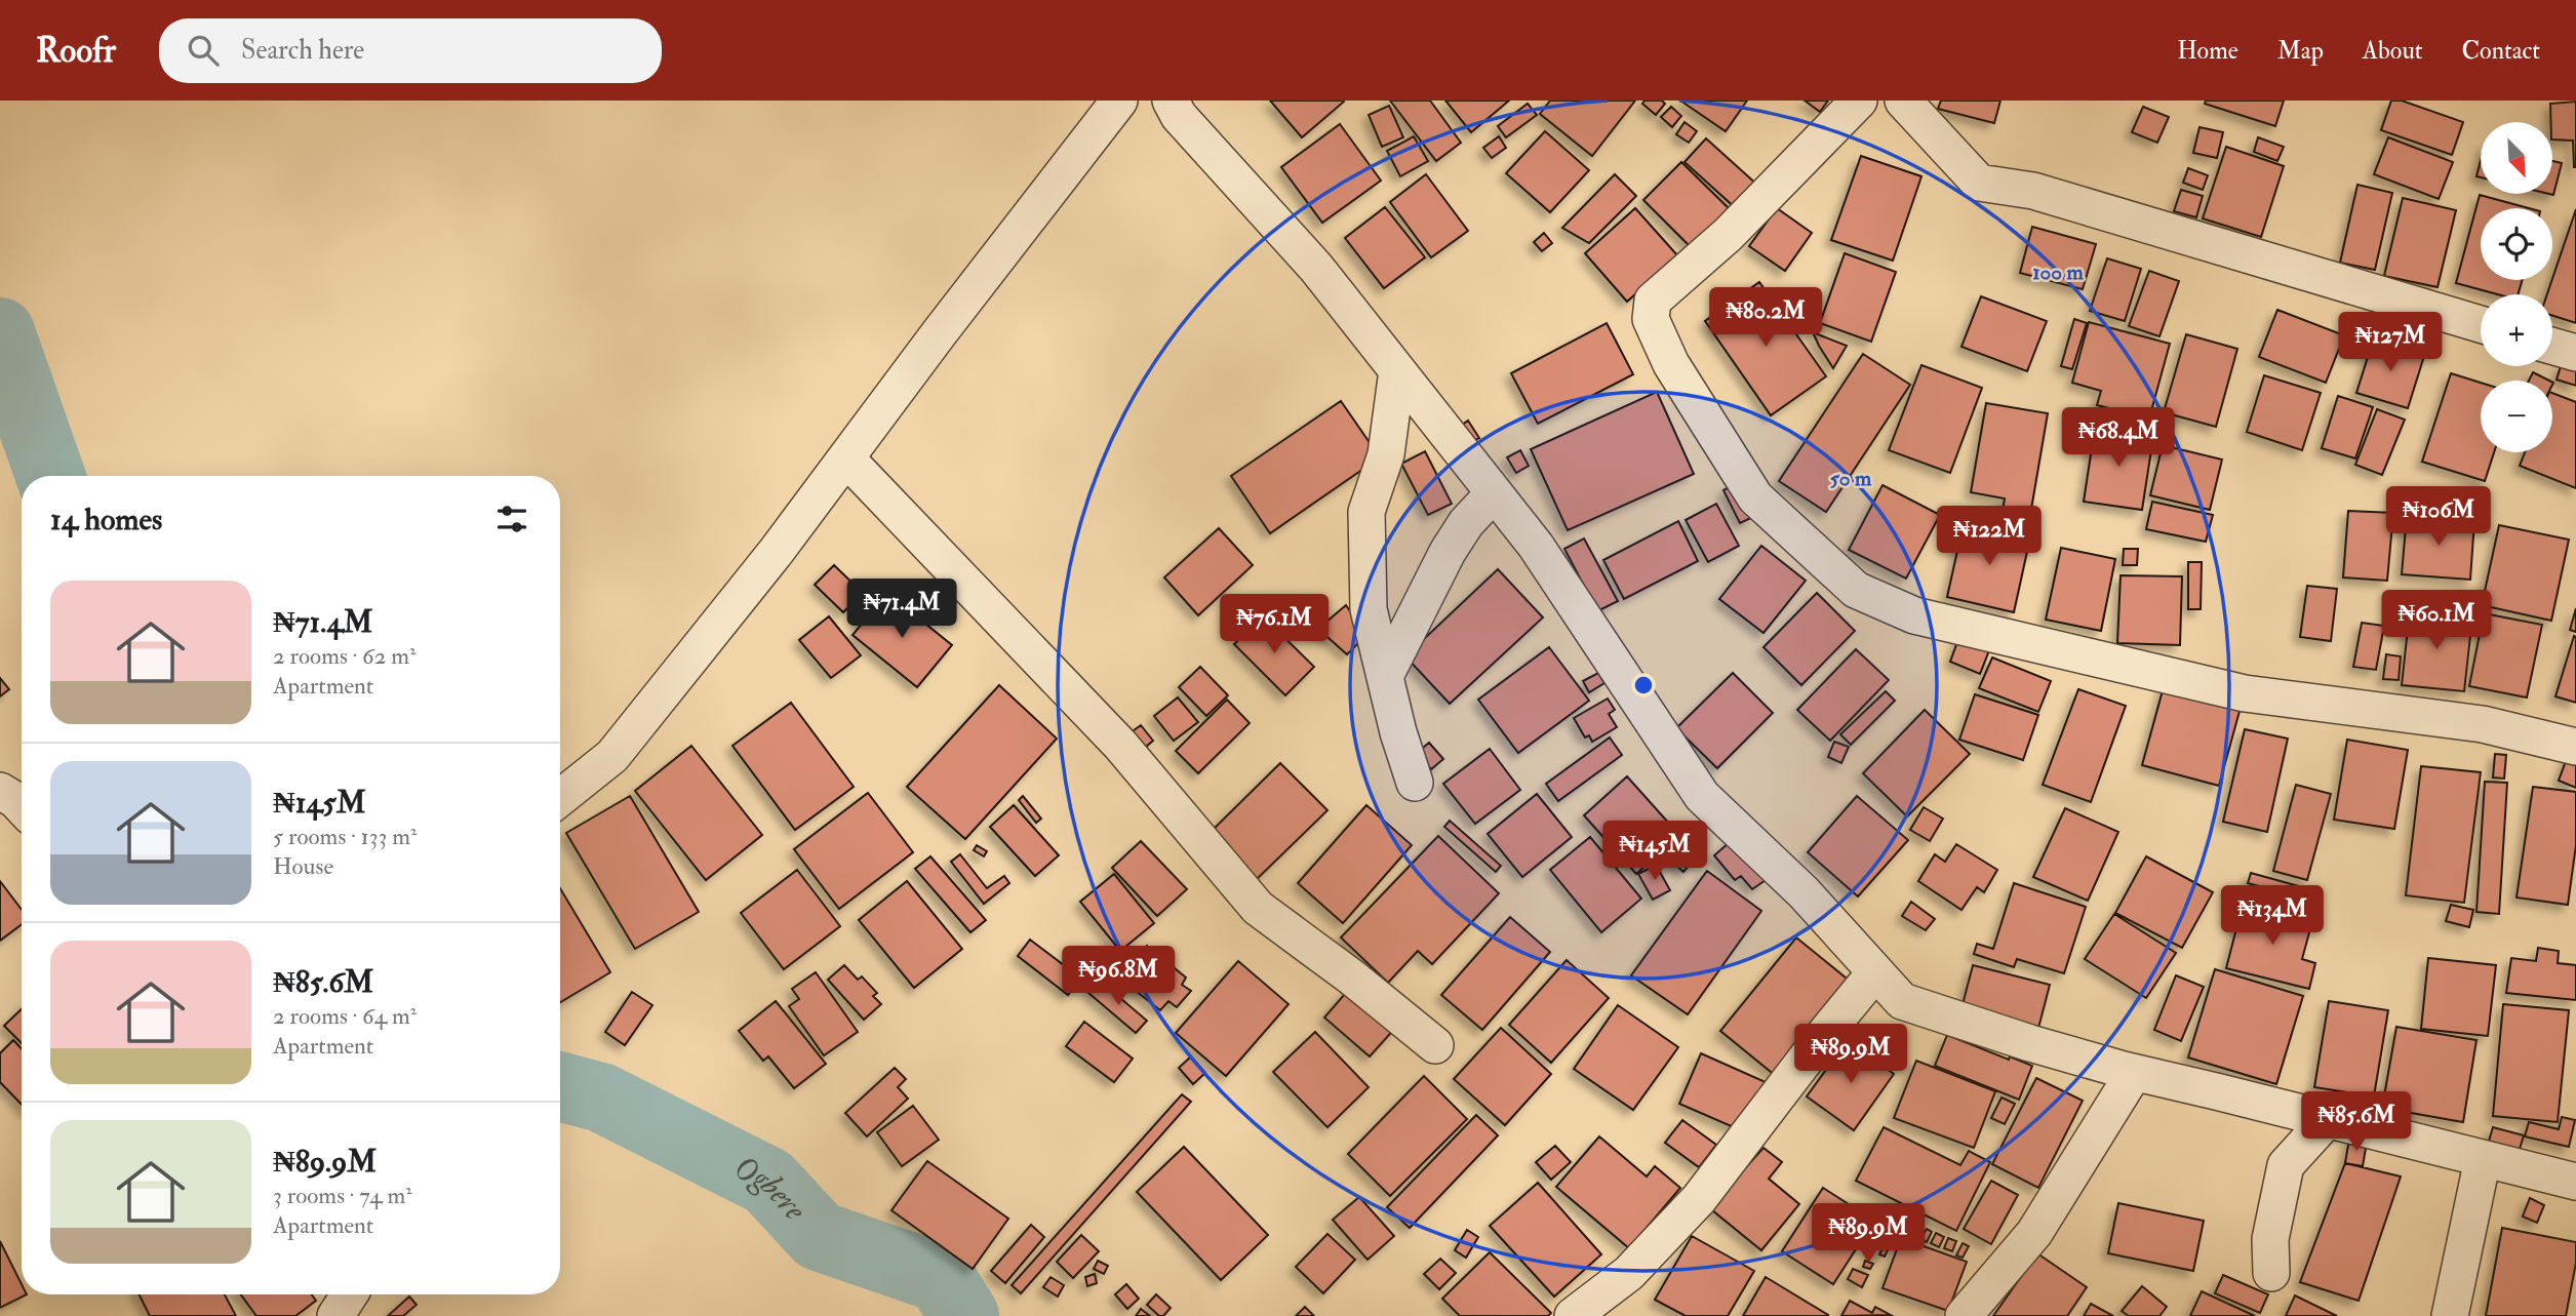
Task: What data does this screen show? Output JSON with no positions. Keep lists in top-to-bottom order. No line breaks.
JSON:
{"water":["Ogbere"],"north":"bottom right","page":{"header":"Roofr","search":"Search here","nav":["Home","Map","About","Contact"],"map_buttons":["+","−"],"price":["₦80.2M","₦127M","₦68.4M","₦106M","₦122M","₦71.4M","₦60.1M","₦76.1M","₦145M","₦134M","₦96.8M","₦89.9M","₦85.6M","₦89.9M"],"heading":"14 homes","list":[{"name":"₦71.4M","note":"2 rooms · 62 m² · Apartment"},{"name":"₦145M","note":"5 rooms · 133 m² · House"},{"name":"₦85.6M","note":"2 rooms · 64 m² · Apartment"},{"name":"₦89.9M","note":"3 rooms · 74 m² · Apartment"}]},"rings":["100 m","50 m"]}
